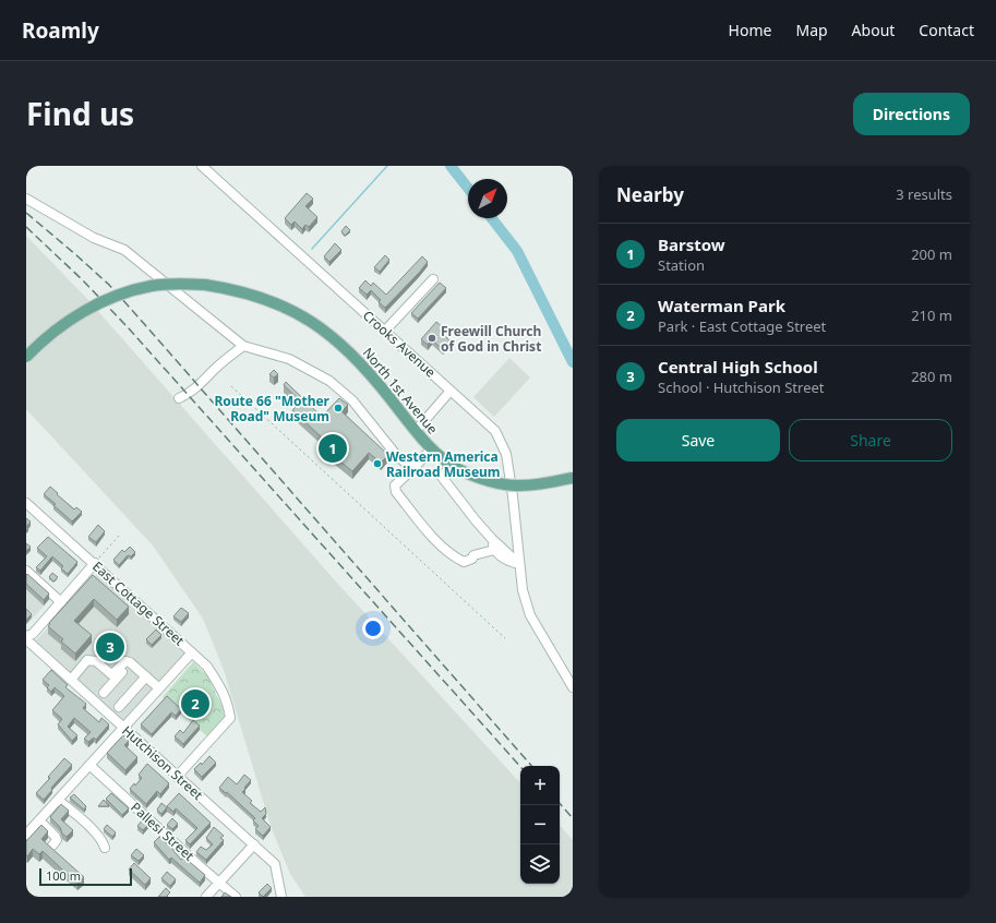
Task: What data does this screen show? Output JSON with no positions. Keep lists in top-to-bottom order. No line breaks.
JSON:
{"streets":{"main road":["North 1st Avenue"],"street":["Crooks Avenue","East Cottage Street","Hutchison Street","Pallesi Street"]},"crossings":[["East Cottage Street","Hutchison Street"]],"places":["Freewill Church of God in Christ","Route 66 \"Mother Road\" Museum","Western America Railroad Museum"],"scale_bar":"100 m","north":"top right","page":{"header":"Roamly","nav":["Home","Map","About","Contact"],"title":"Find us","buttons":["Directions",["Save","Share"]],"heading":["Nearby","3 results"],"list":[{"mark":"1","name":"Barstow","note":"Station","value":"200 m"},{"mark":"2","name":"Waterman Park","note":"Park · East Cottage Street","value":"210 m"},{"mark":"3","name":"Central High School","note":"School · Hutchison Street","value":"280 m"}],"pins":["1","3","2"],"map_buttons":["+","−"],"scale":"100 m"}}
